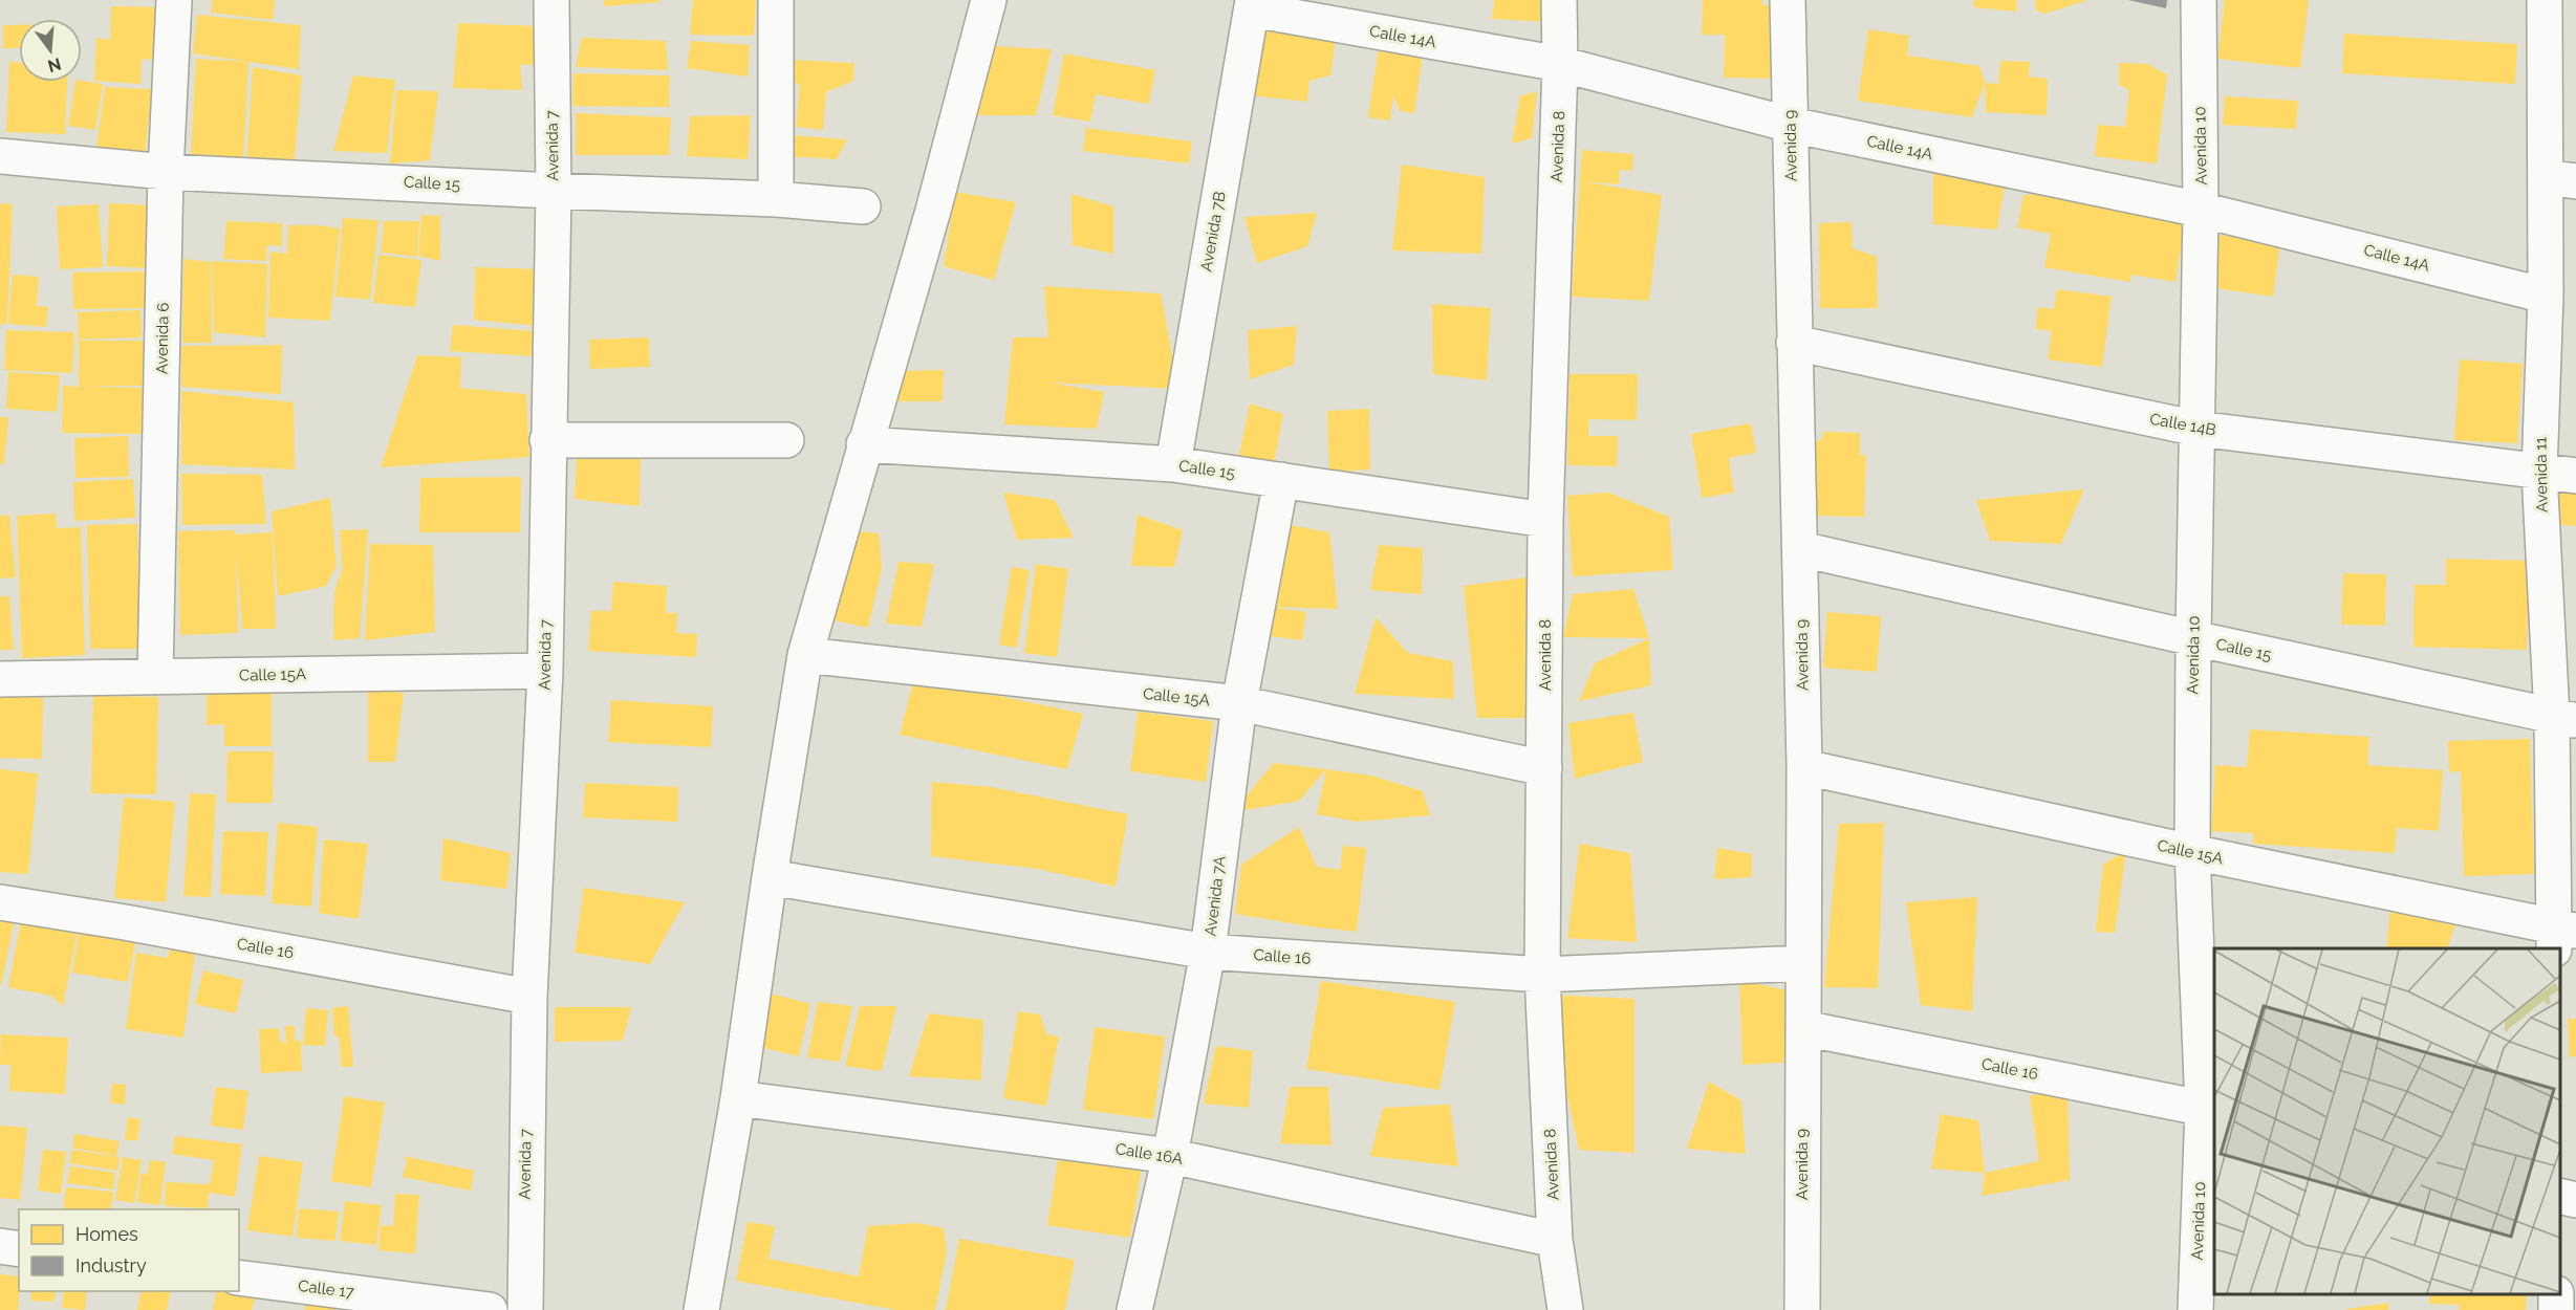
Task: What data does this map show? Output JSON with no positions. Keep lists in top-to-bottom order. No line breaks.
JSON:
{"streets":{"street":["Calle 14A","Avenida 7","Avenida 9","Avenida 10","Avenida 8","Calle 15","Avenida 7B","Avenida 6","Calle 14B","Avenida 11","Calle 15A","Avenida 7A","Calle 16","Calle 16A","Calle 17"]},"crossings":[["Calle 14A","Avenida 9"],["Calle 14A","Avenida 10"],["Calle 14A","Avenida 8"],["Calle 14A","Avenida 7B"],["Calle 14A","Avenida 11"],["Avenida 7","Calle 15"],["Avenida 7","Calle 15A"],["Avenida 7","Calle 16"],["Avenida 9","Calle 15"],["Avenida 9","Calle 14B"],["Avenida 9","Calle 15A"],["Avenida 9","Calle 16"],["Avenida 10","Calle 15"],["Avenida 10","Calle 14B"],["Avenida 10","Calle 15A"],["Avenida 10","Calle 16"],["Avenida 8","Calle 15"],["Avenida 8","Calle 15A"],["Avenida 8","Calle 16"],["Avenida 8","Calle 16A"],["Calle 15","Avenida 7B"],["Calle 15","Avenida 6"],["Calle 15","Avenida 11"],["Calle 15","Avenida 7A"],["Avenida 6","Calle 15A"],["Calle 14B","Avenida 11"],["Avenida 11","Calle 15A"],["Calle 15A","Avenida 7A"],["Avenida 7A","Calle 16"],["Avenida 7A","Calle 16A"]],"legend":["Homes","Industry"],"north":"bottom"}
